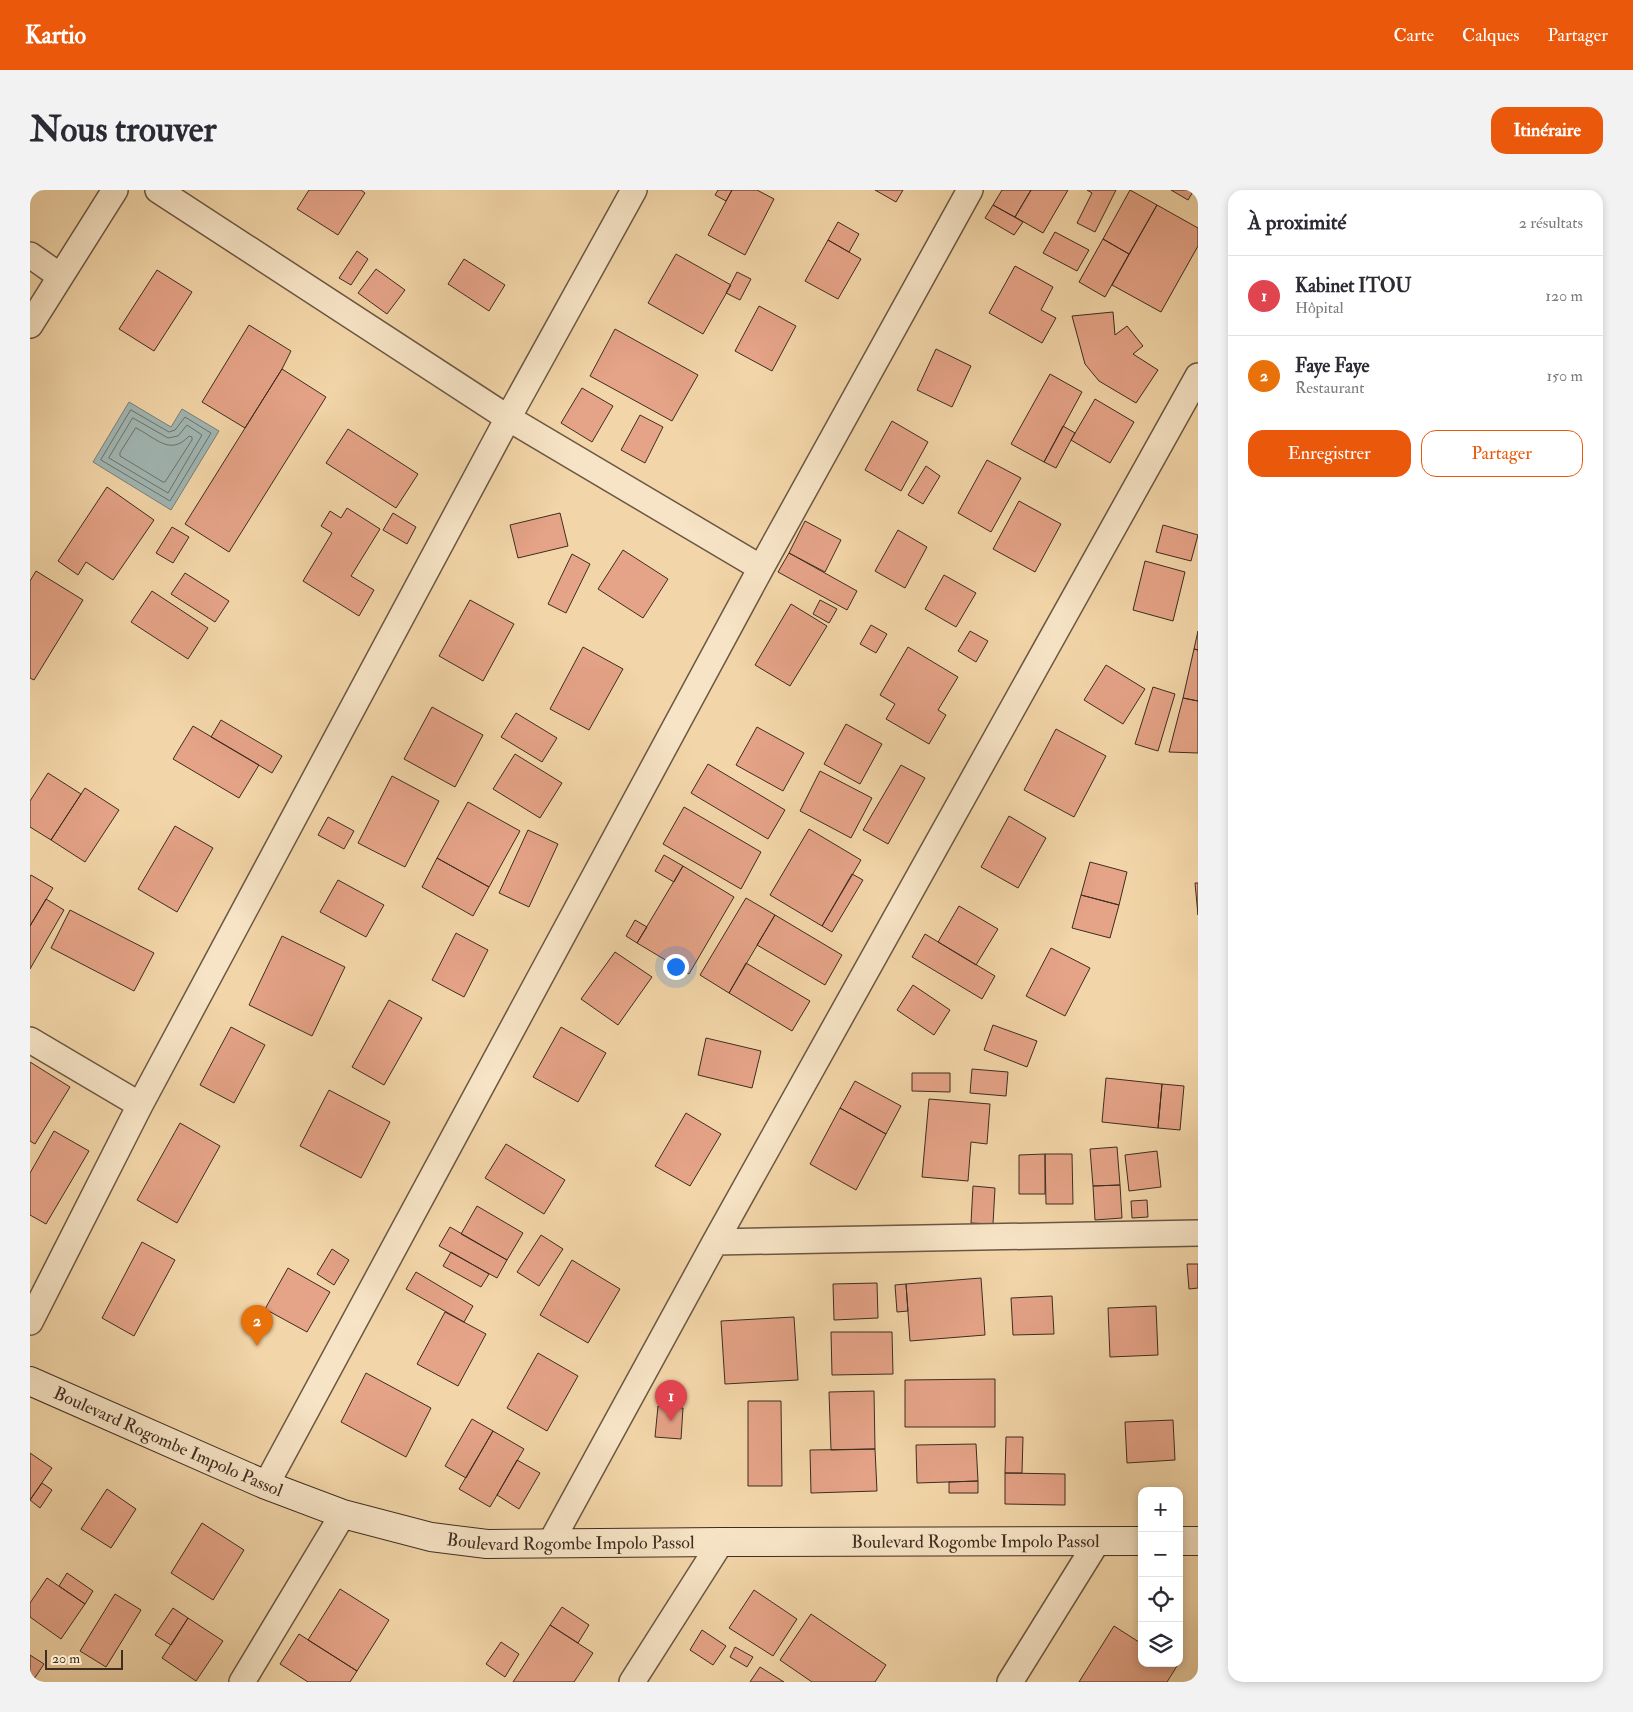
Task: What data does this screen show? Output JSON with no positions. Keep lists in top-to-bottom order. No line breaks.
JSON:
{"streets":{"street":["Boulevard Rogombe Impolo Passol"]},"scale_bar":"20 m","page":{"header":"Kartio","nav":["Carte","Calques","Partager"],"buttons":["Itinéraire",["Enregistrer","Partager"]],"title":"Nous trouver","heading":["À proximité","2 résultats"],"list":[{"mark":"1","name":"Kabinet ITOU","note":"Hôpital","value":"120 m"},{"mark":"2","name":"Faye Faye","note":"Restaurant","value":"150 m"}],"pins":["2","1"],"map_buttons":["+","−"],"scale":"20 m"}}
